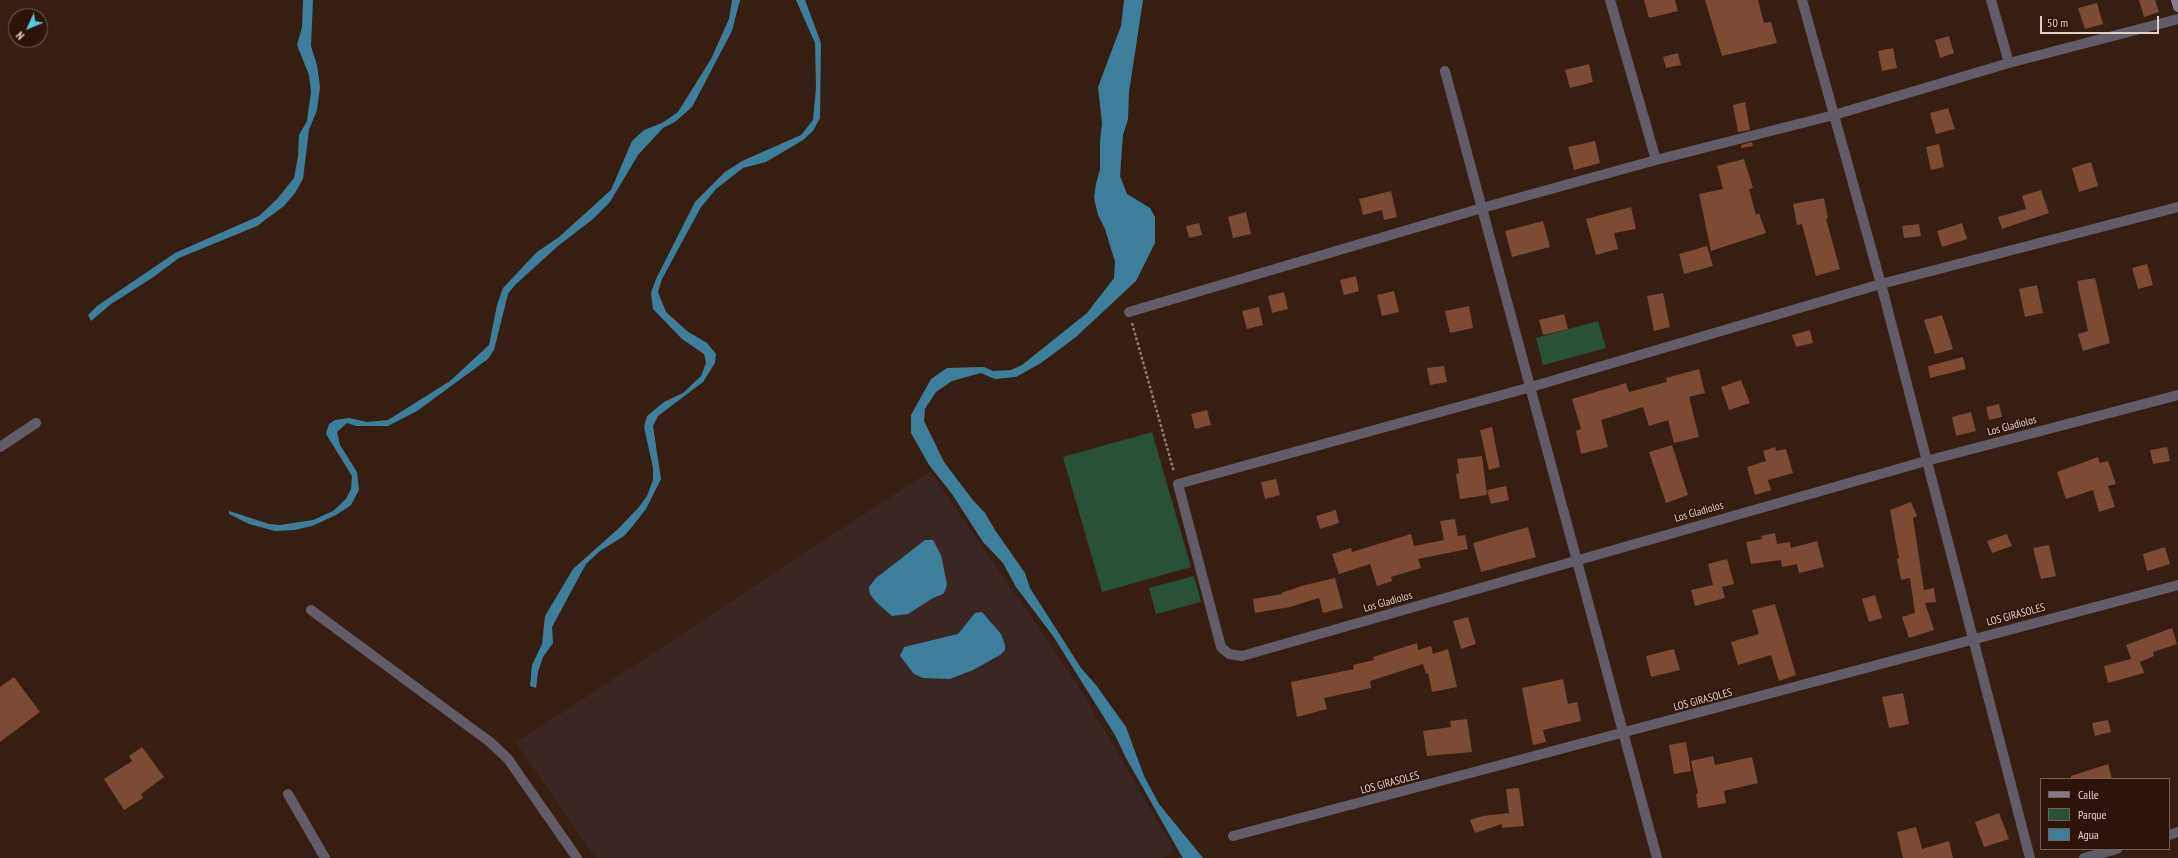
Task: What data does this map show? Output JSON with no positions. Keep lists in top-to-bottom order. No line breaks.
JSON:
{"streets":{"street":["Los Gladiolos","LOS GIRASOLES"]},"legend":["Calle","Parque","Agua"],"scale_bar":"50 m","north":"bottom left"}
